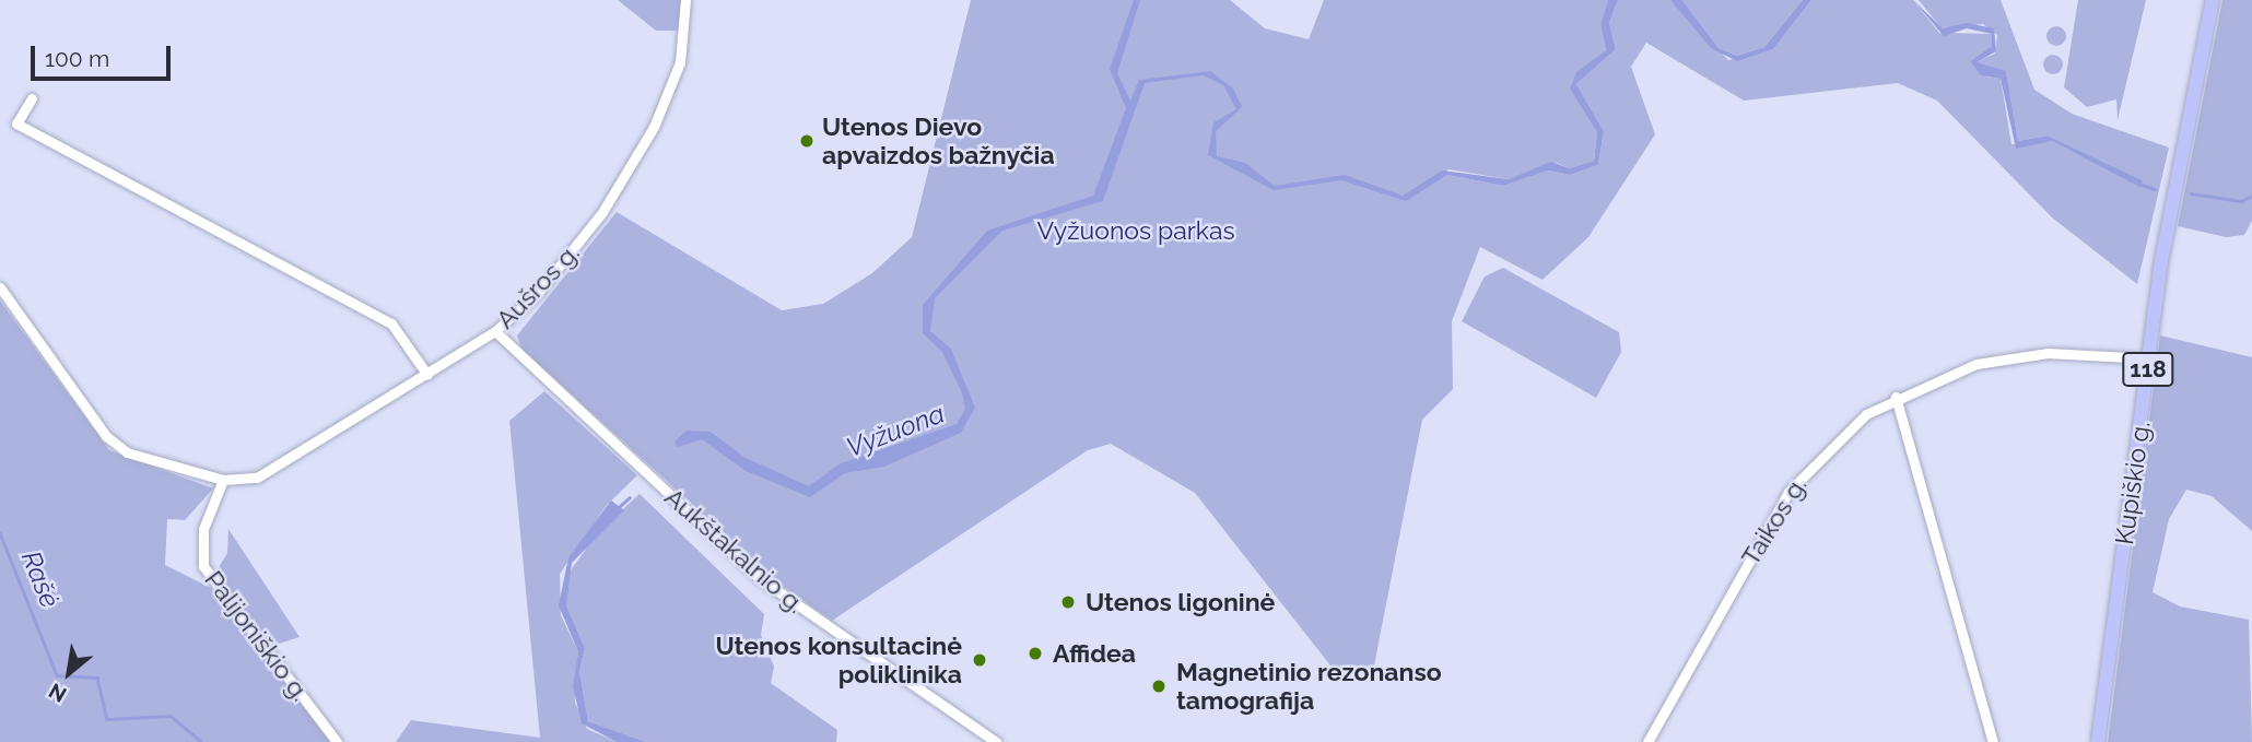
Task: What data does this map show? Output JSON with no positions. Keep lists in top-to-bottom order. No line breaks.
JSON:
{"streets":{"main road":["118","Kupiškio g."],"street":["Aušros g.","Taikos g.","Aukštakalnio g.","Palijoniškio g."]},"crossings":[["Aušros g.","Aukštakalnio g."],["Aušros g.","Palijoniškio g."],["Kupiškio g.","Taikos g."]],"water":["Vyžuona","Rašė"],"parks":["Vyžuonos parkas"],"places":["Utenos Dievo apvaizdos bažnyčia","Utenos ligoninė","Affidea","Utenos konsultacinė poliklinika","Magnetinio rezonanso tamografija"],"scale_bar":"100 m","north":"bottom left"}
